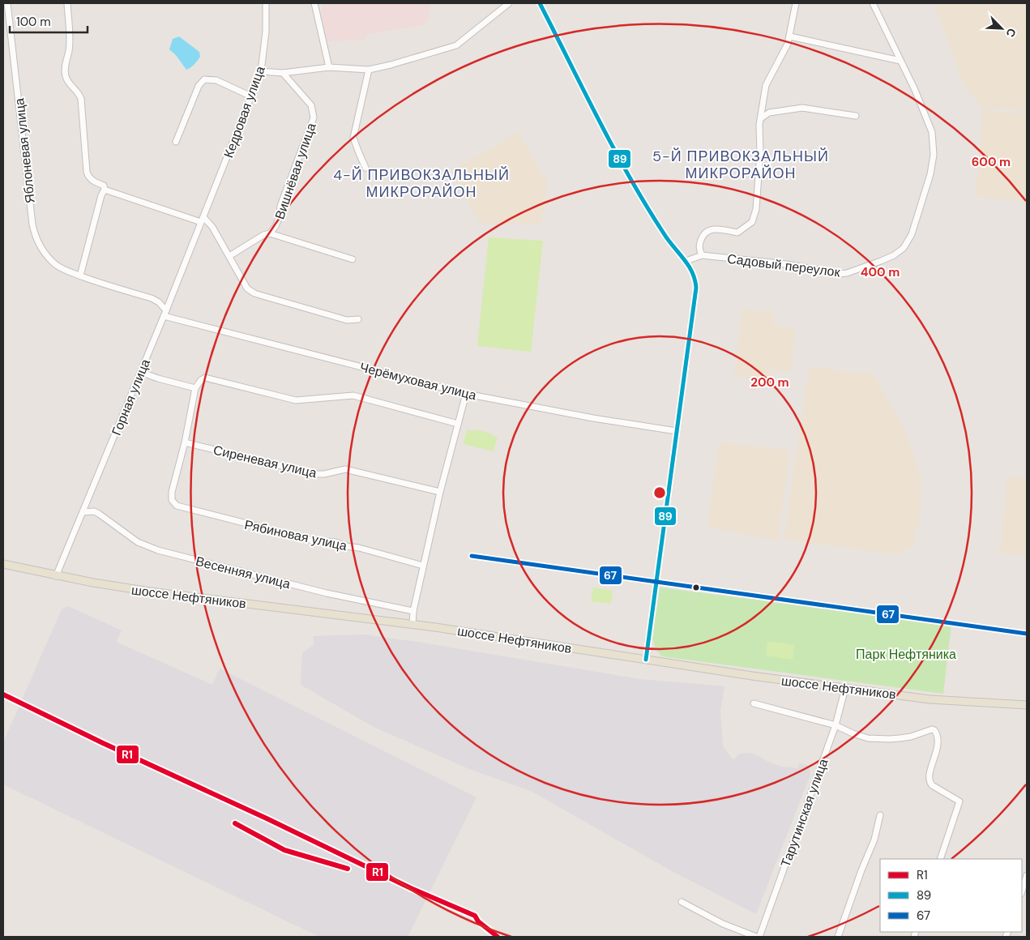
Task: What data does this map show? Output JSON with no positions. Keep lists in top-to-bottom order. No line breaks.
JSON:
{"streets":{"main road":["шоссе Нефтяников"],"street":["Кедровая улица","Яблоневая улица","Вишнёвая улица","Садовый переулок","Черёмуховая улица","Горная улица","Сиреневая улица","Рябиновая улица","Весенняя улица","Тарутинская улица"]},"crossings":[["Кедровая улица","Горная улица"],["Яблоневая улица","Черёмуховая улица"],["Черёмуховая улица","Горная улица"],["Горная улица","Весенняя улица"],["Горная улица","шоссе Нефтяников"],["Сиреневая улица","Рябиновая улица"],["шоссе Нефтяников","Тарутинская улица"]],"districts":["5-Й ПРИВОКЗАЛЬНЫЙ МИКРОРАЙОН","4-Й ПРИВОКЗАЛЬНЫЙ МИКРОРАЙОН"],"parks":["Парк Нефтяника"],"lines":["transit line 89","transit line 67","transit line R1"],"legend":["R1","89","67"],"scale_bar":"100 m","north":"bottom right","rings":["600 m","400 m","200 m"]}
